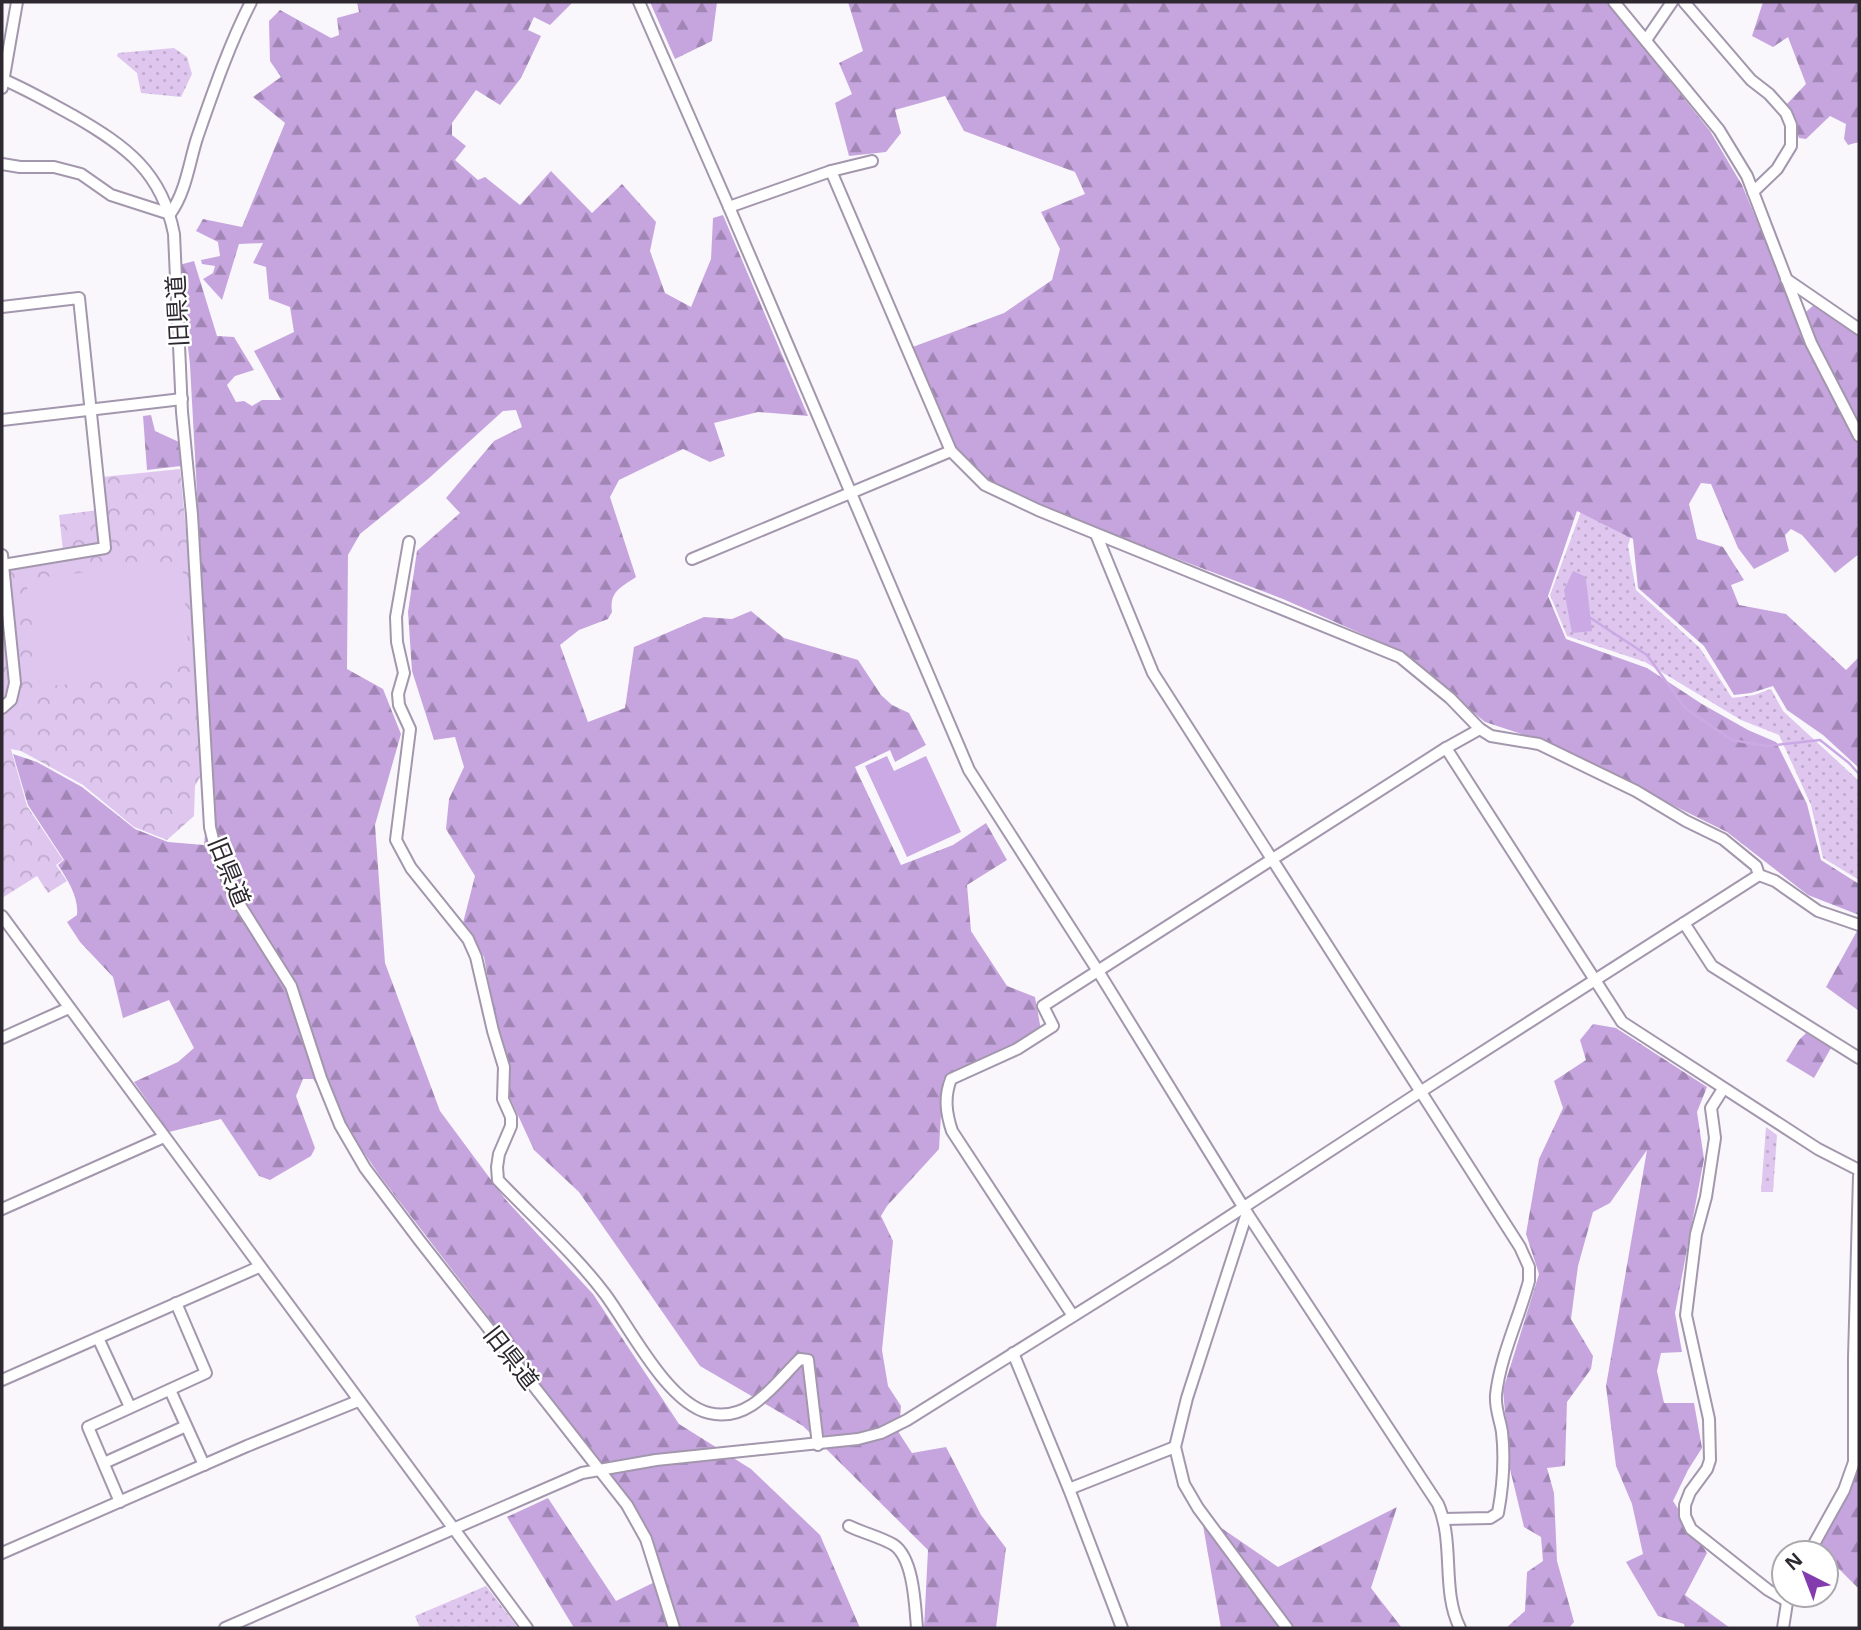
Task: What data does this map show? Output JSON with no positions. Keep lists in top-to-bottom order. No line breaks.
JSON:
{"streets":{"street":["旧県道"]},"north":"top left"}
